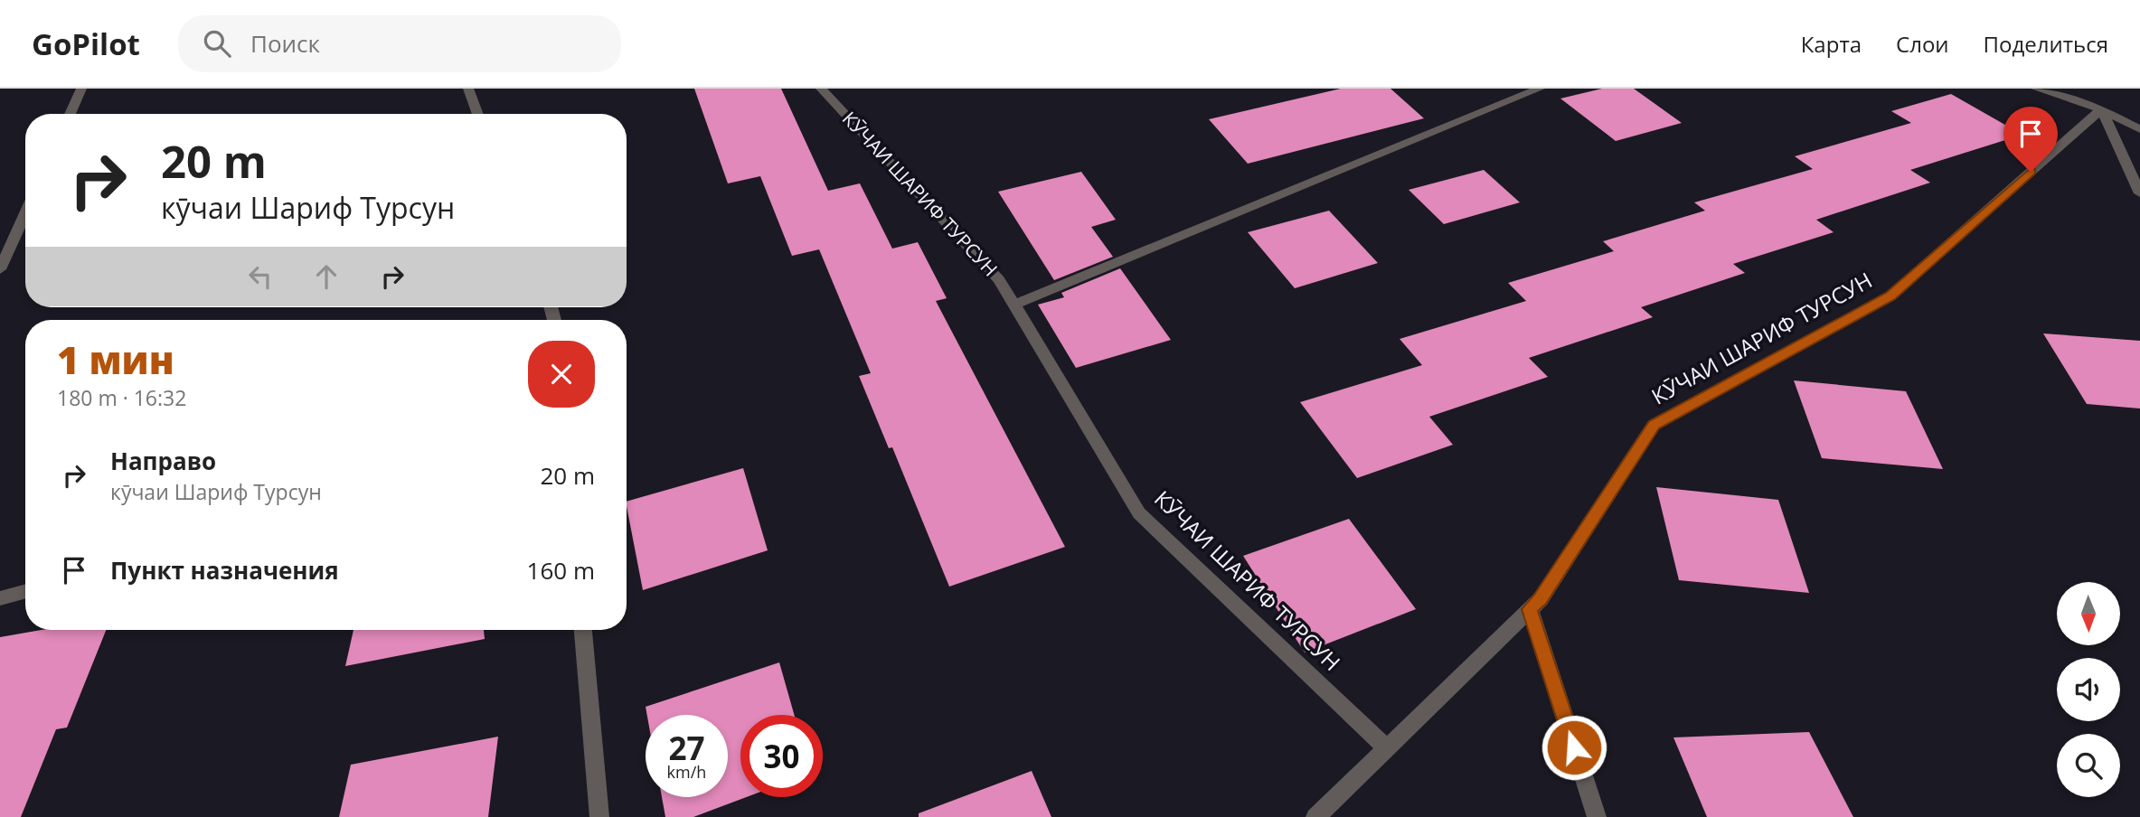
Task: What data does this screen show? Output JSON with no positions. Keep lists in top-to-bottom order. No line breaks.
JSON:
{"streets":{"street":["КӮЧАИ ШАРИФ ТУРСУН"]},"north":"bottom","page":{"header":"GoPilot","search":"Поиск","nav":["Карта","Слои","Поделиться"],"turn":["20 m","кӯчаи Шариф Турсун"],"heading":["1 мин","180 m · 16:32"],"list":[{"name":"Направо","note":"кӯчаи Шариф Турсун","value":"20 m"},{"name":"Пункт назначения","value":"160 m"}],"speed":"27 km/h","limit":"30"}}
